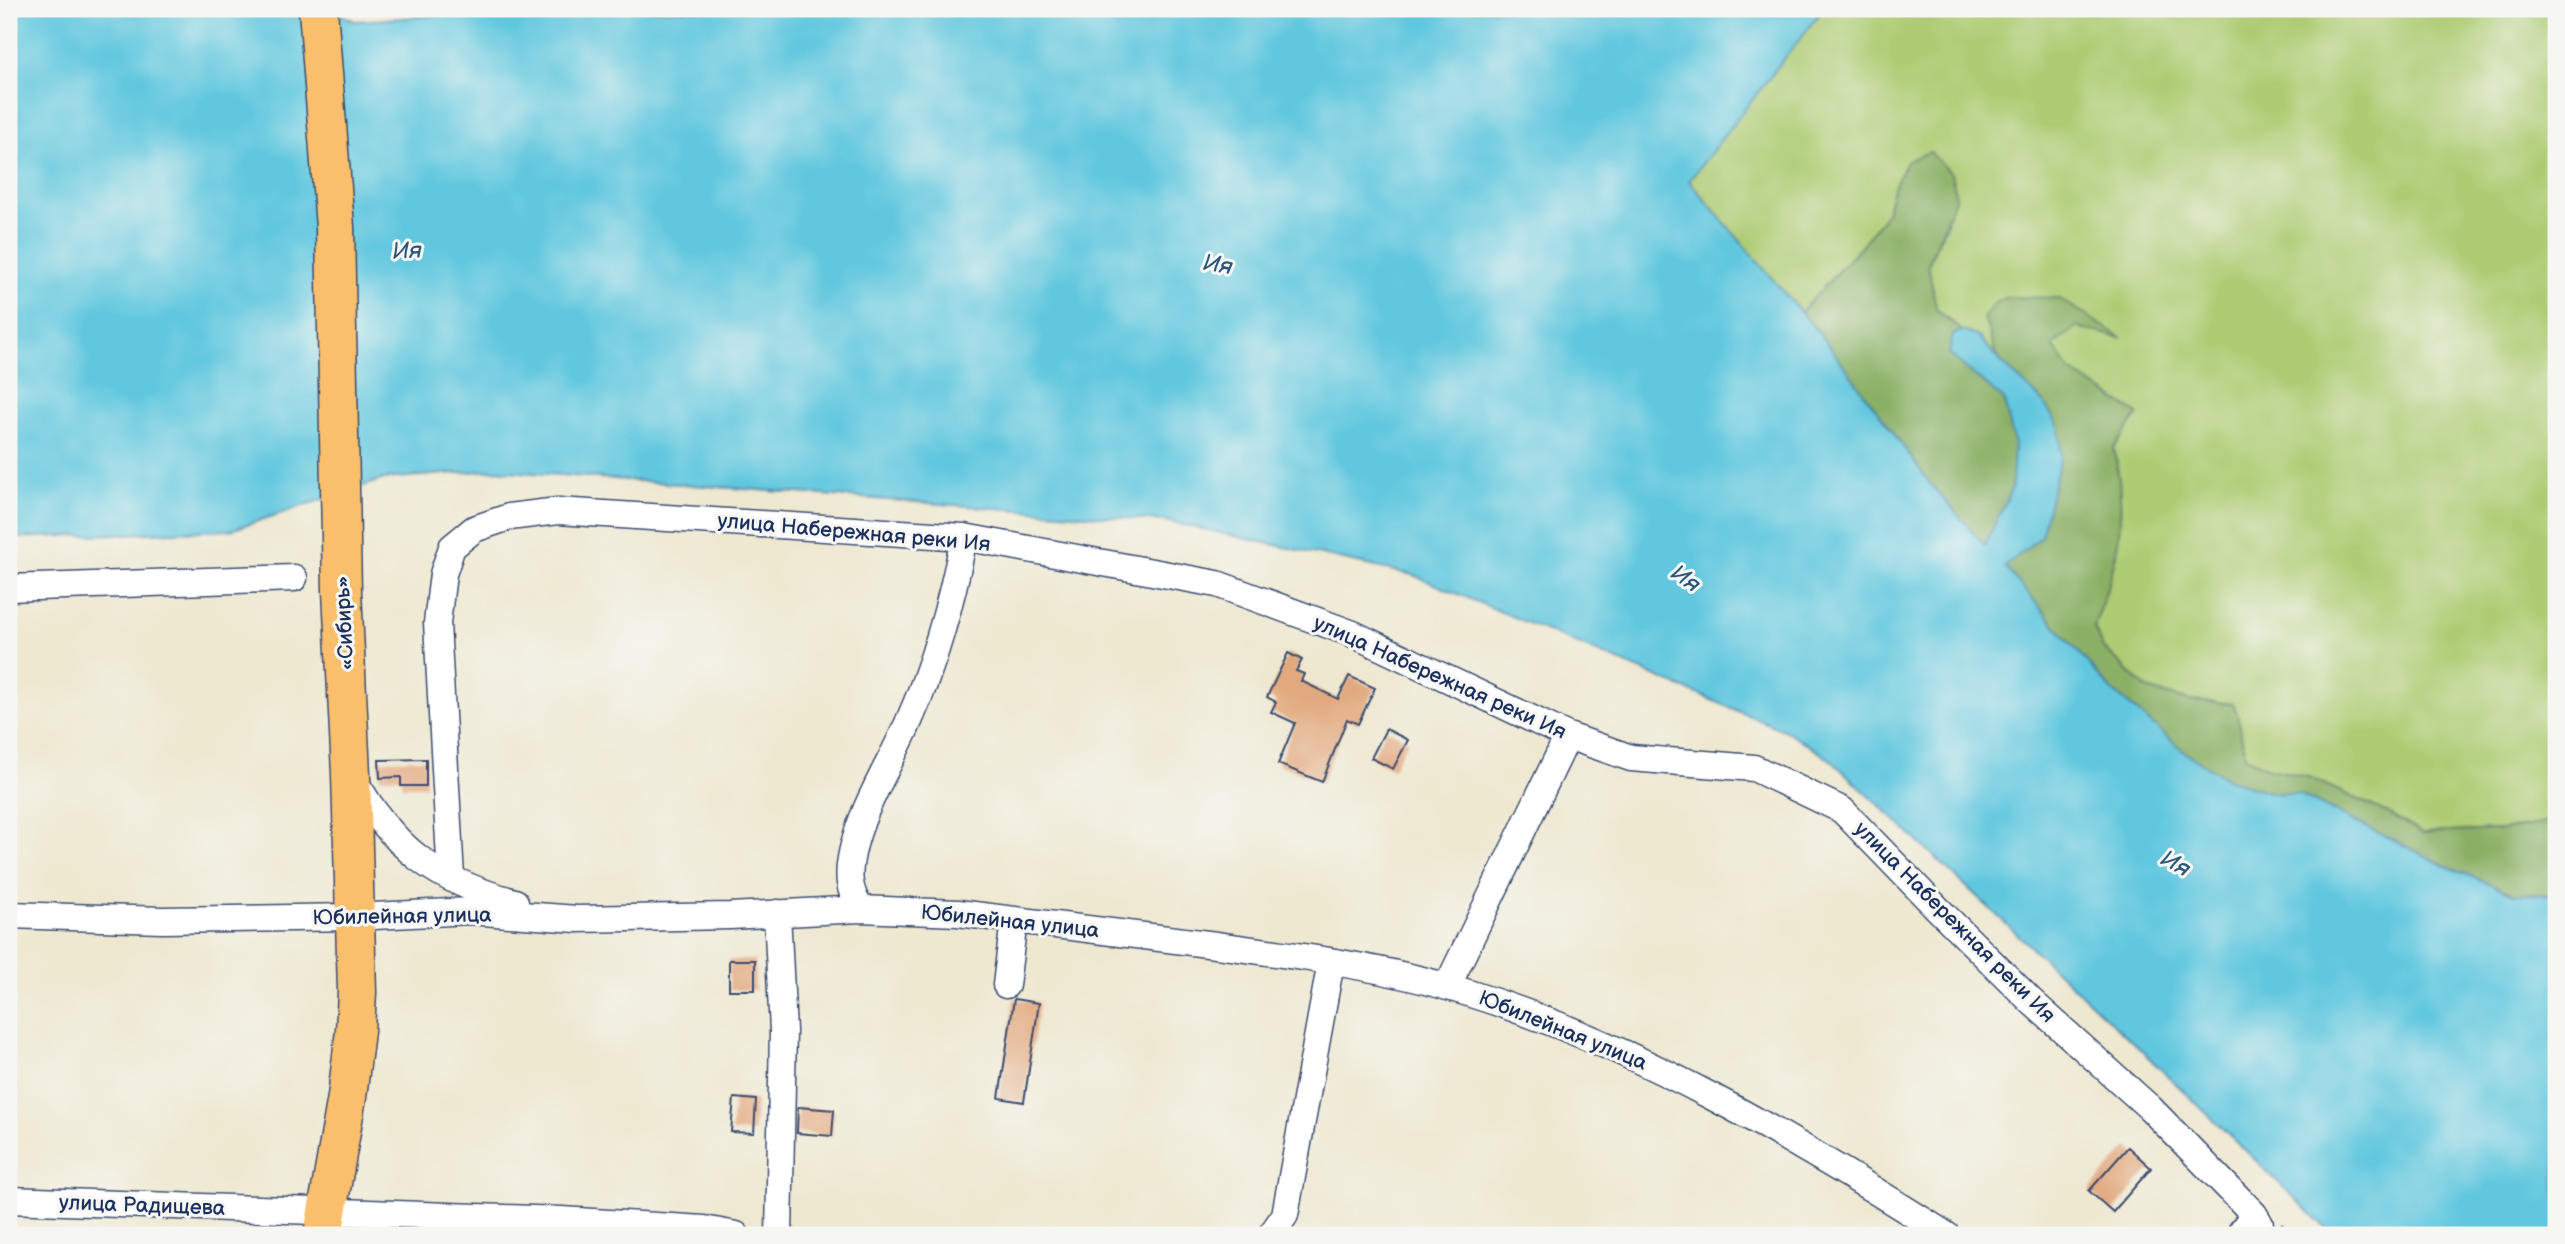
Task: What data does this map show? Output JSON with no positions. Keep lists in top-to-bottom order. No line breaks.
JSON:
{"streets":{"highway":["«Сибирь»"],"street":["улица Набережная реки Ия","Юбилейная улица","улица Радищева"]},"crossings":[["«Сибирь»","Юбилейная улица"],["«Сибирь»","улица Радищева"]],"water":["Ия"]}
